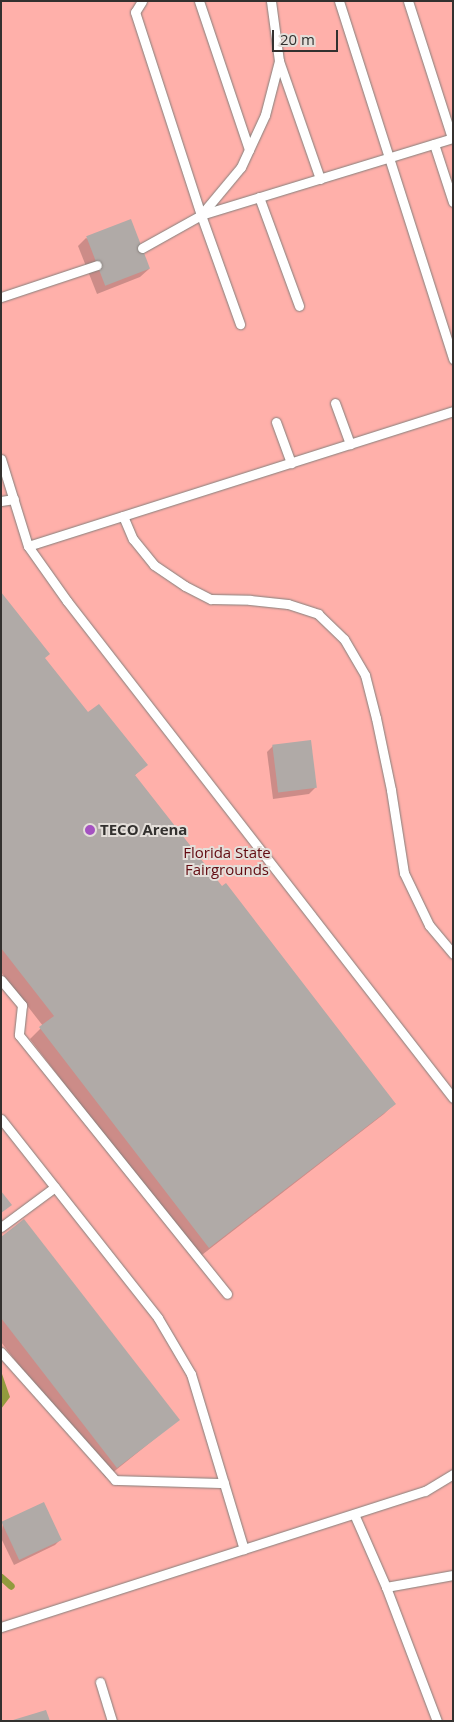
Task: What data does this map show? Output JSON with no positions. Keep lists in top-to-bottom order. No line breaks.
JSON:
{"parks":["Florida State Fairgrounds"],"places":["TECO Arena"],"scale_bar":"20 m"}
